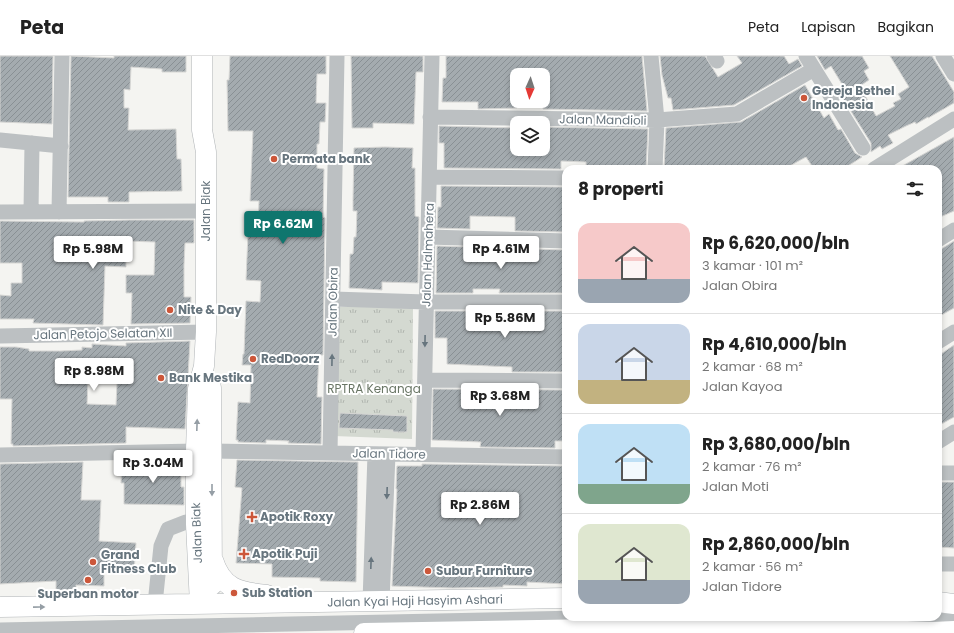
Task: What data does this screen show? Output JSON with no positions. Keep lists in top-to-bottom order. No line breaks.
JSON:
{"streets":{"main road":["Jalan Biak","Jalan Kyai Haji Hasyim Ashari"],"street":["Jalan Mandioli","Jalan Halmahera","Jalan Obira","Jalan Petojo Selatan XII","Jalan Tidore"]},"crossings":[["Jalan Mandioli","Jalan Halmahera"],["Jalan Biak","Jalan Petojo Selatan XII"],["Jalan Biak","Jalan Tidore"],["Jalan Biak","Jalan Kyai Haji Hasyim Ashari"],["Jalan Halmahera","Jalan Tidore"],["Jalan Obira","Jalan Tidore"]],"one_way":["Jalan Obira"],"parks":["RPTRA Kenanga"],"places":{"other":["Gereja Bethel Indonesia","Permata bank","Nite & Day","RedDoorz","Bank Mestika","Grand Fitness Club","Subur Furniture","Superban motor","Sub Station"],"health":["Apotik Roxy","Apotik Puji"]},"north":"bottom","page":{"header":"Peta","nav":["Peta","Lapisan","Bagikan"],"heading":"8 properti","price":["Rp 6.62M","Rp 5.98M","Rp 4.61M","Rp 5.86M","Rp 8.98M","Rp 3.68M","Rp 3.04M","Rp 2.86M"],"list":[{"name":"Rp 6,620,000/bln","note":"3 kamar · 101 m² · Jalan Obira"},{"name":"Rp 4,610,000/bln","note":"2 kamar · 68 m² · Jalan Kayoa"},{"name":"Rp 3,680,000/bln","note":"2 kamar · 76 m² · Jalan Moti"},{"name":"Rp 2,860,000/bln","note":"2 kamar · 56 m² · Jalan Tidore"}]}}
